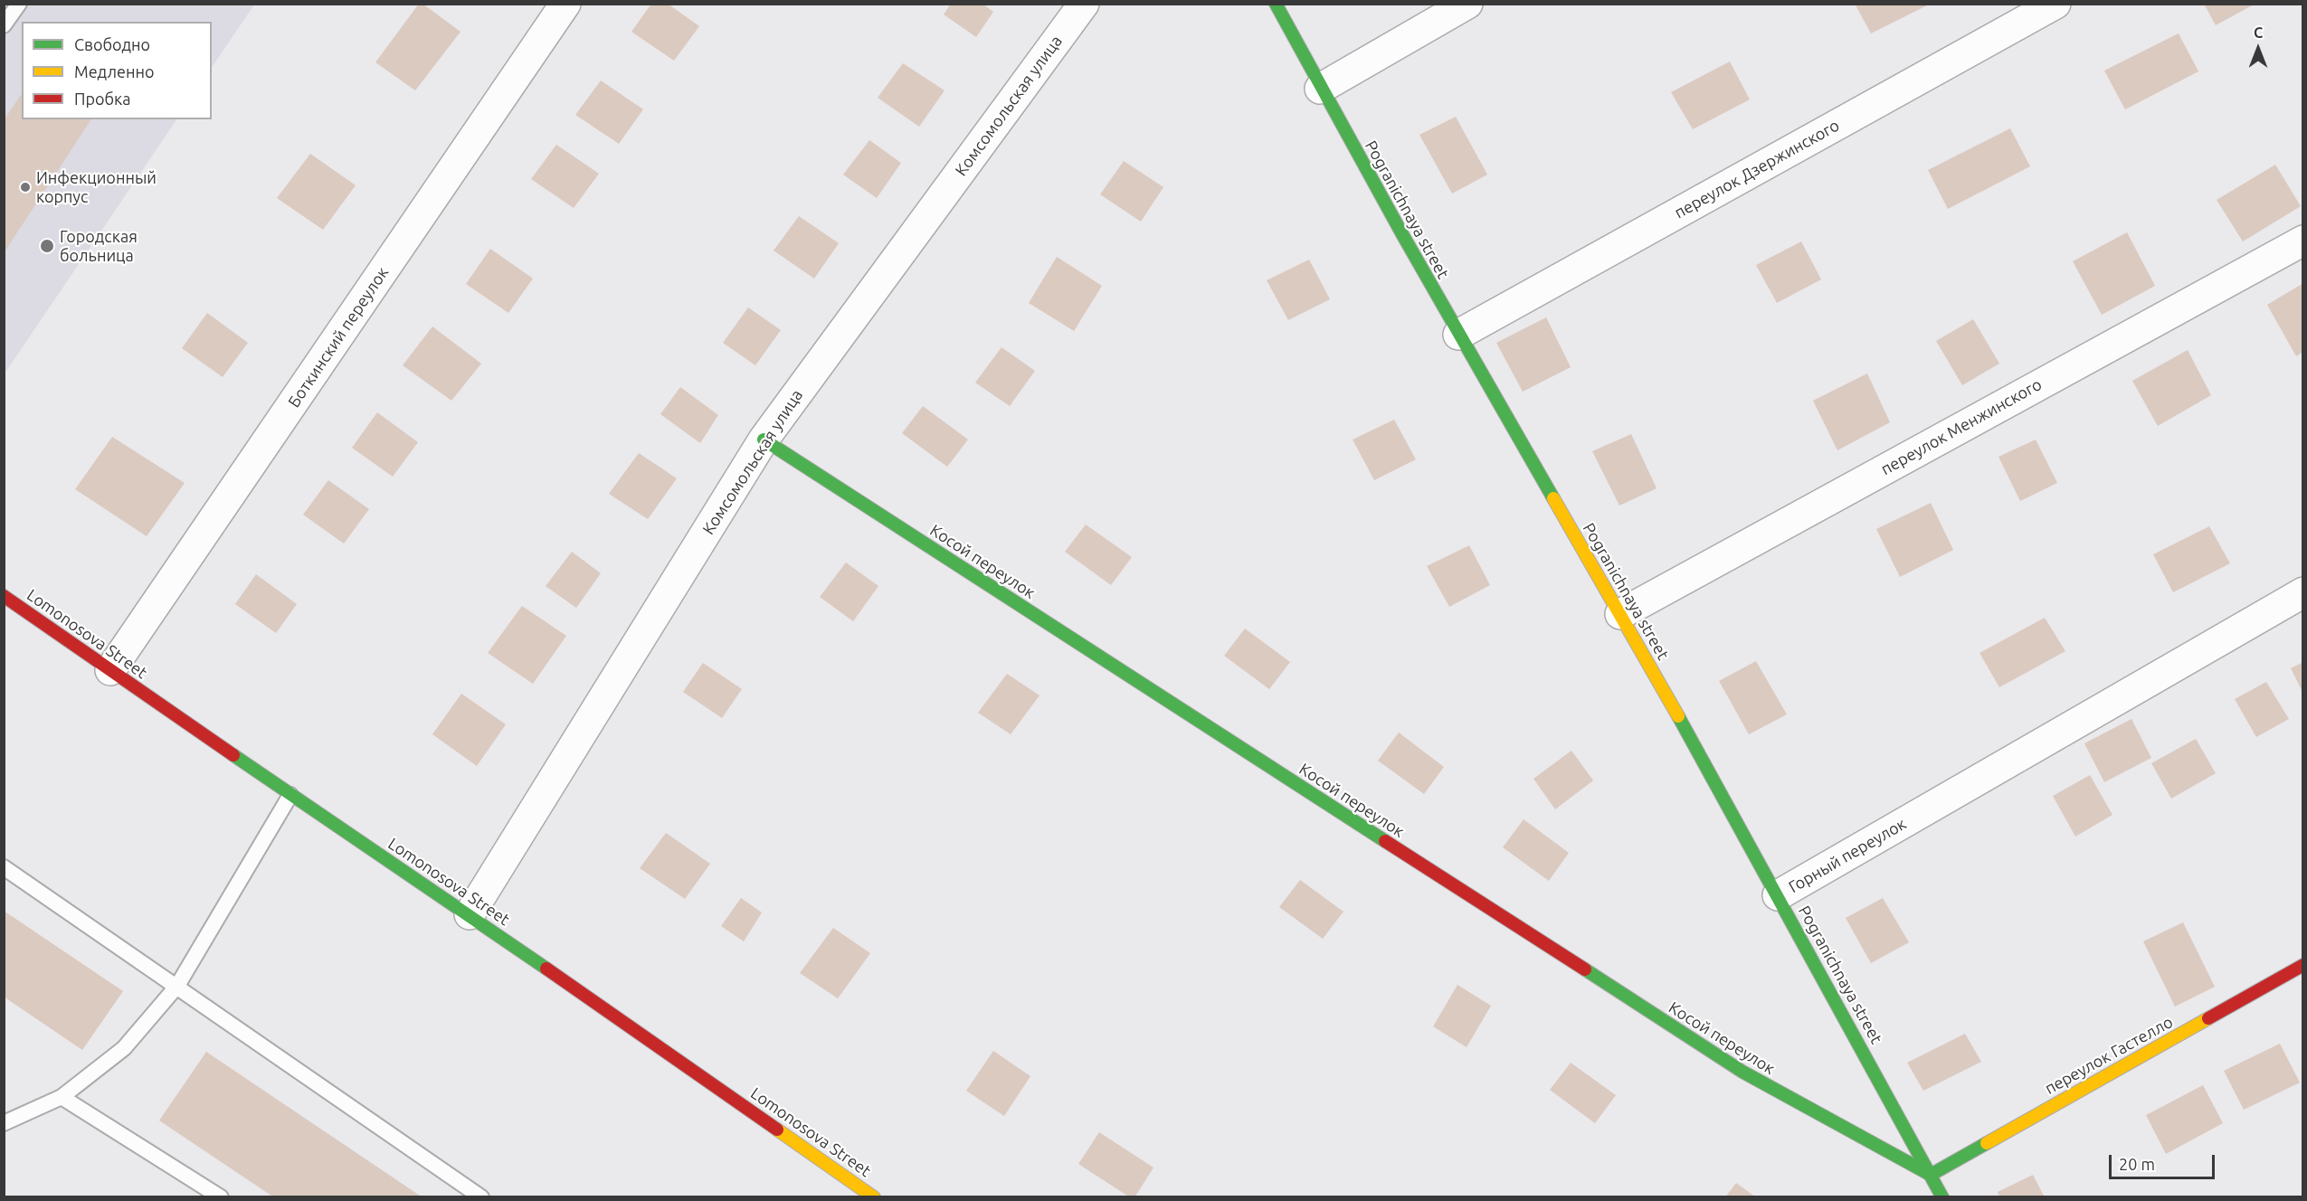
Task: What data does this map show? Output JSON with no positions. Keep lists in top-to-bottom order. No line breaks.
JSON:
{"streets":{"street":["Комсомольская улица","переулок Дзержинского","Pogranichnaya street","Боткинский переулок","переулок Менжинского","Косой переулок","Lomonosova Street","Горный переулок","переулок Гастелло"]},"crossings":[["Комсомольская улица","Косой переулок"],["Комсомольская улица","Lomonosova Street"],["переулок Дзержинского","Pogranichnaya street"],["Pogranichnaya street","переулок Менжинского"],["Pogranichnaya street","Косой переулок"],["Pogranichnaya street","Горный переулок"],["Pogranichnaya street","переулок Гастелло"],["Боткинский переулок","Lomonosova Street"],["Косой переулок","переулок Гастелло"]],"places":["Инфекционный корпус","Городская больница"],"legend":["Свободно","Медленно","Пробка"],"scale_bar":"20 m","north":"top"}
